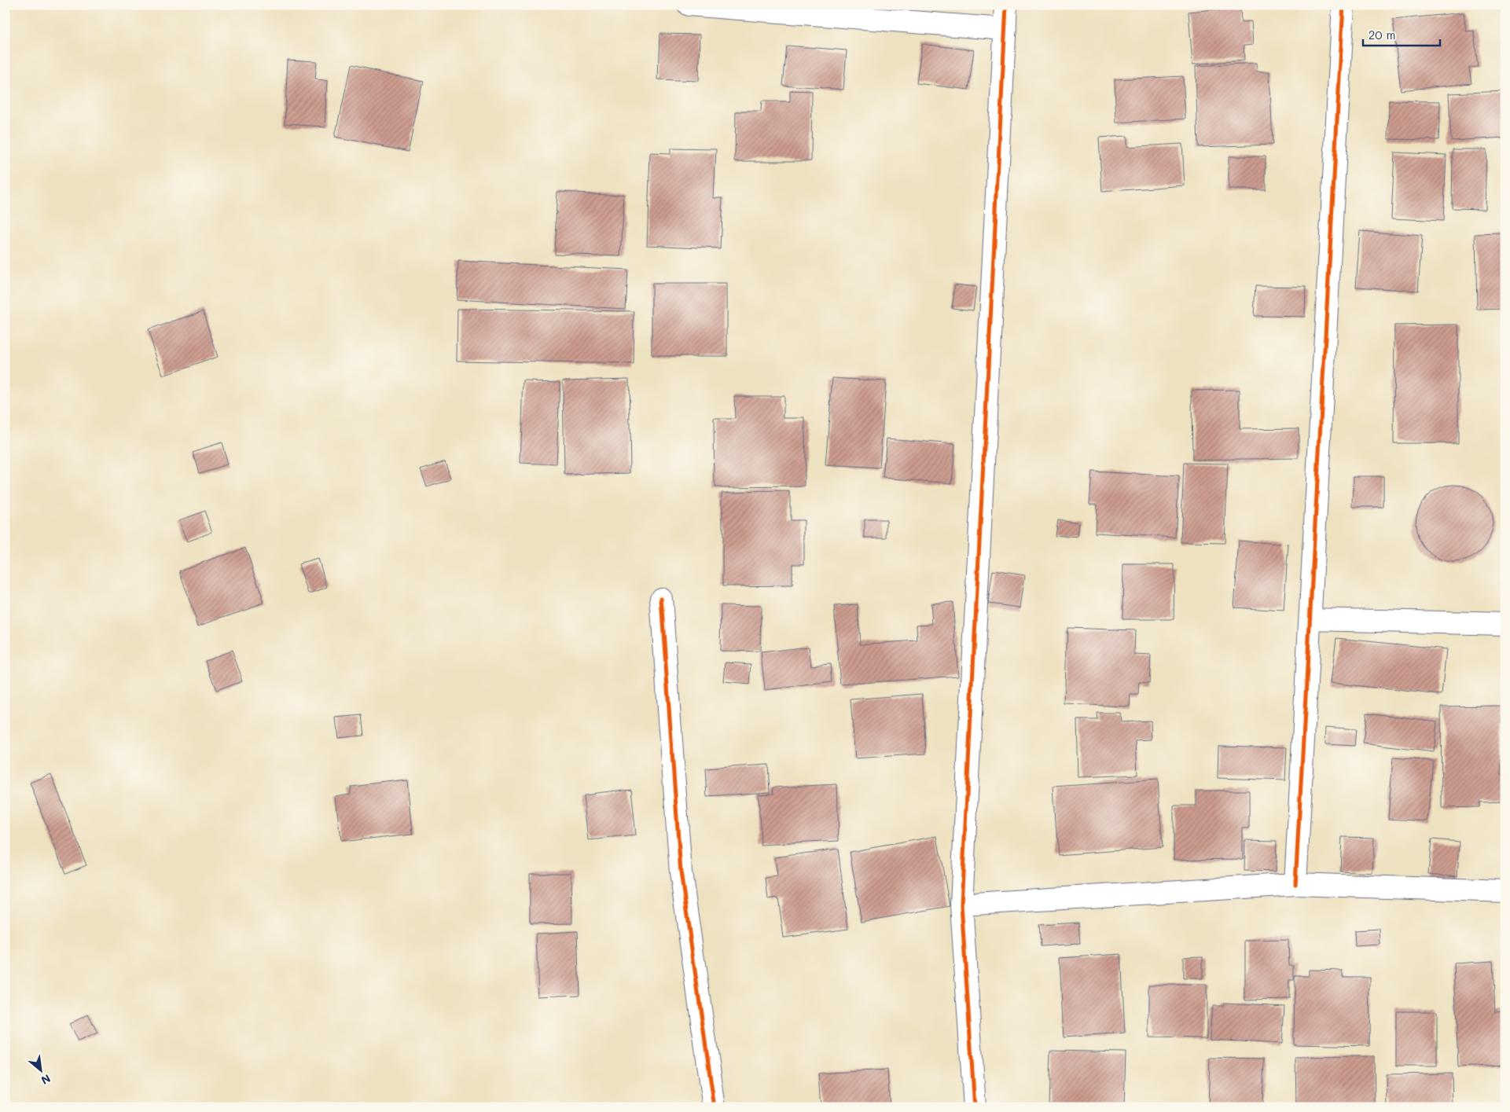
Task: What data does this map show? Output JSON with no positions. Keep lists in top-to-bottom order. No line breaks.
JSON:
{"scale_bar":"20 m","north":"bottom right"}
